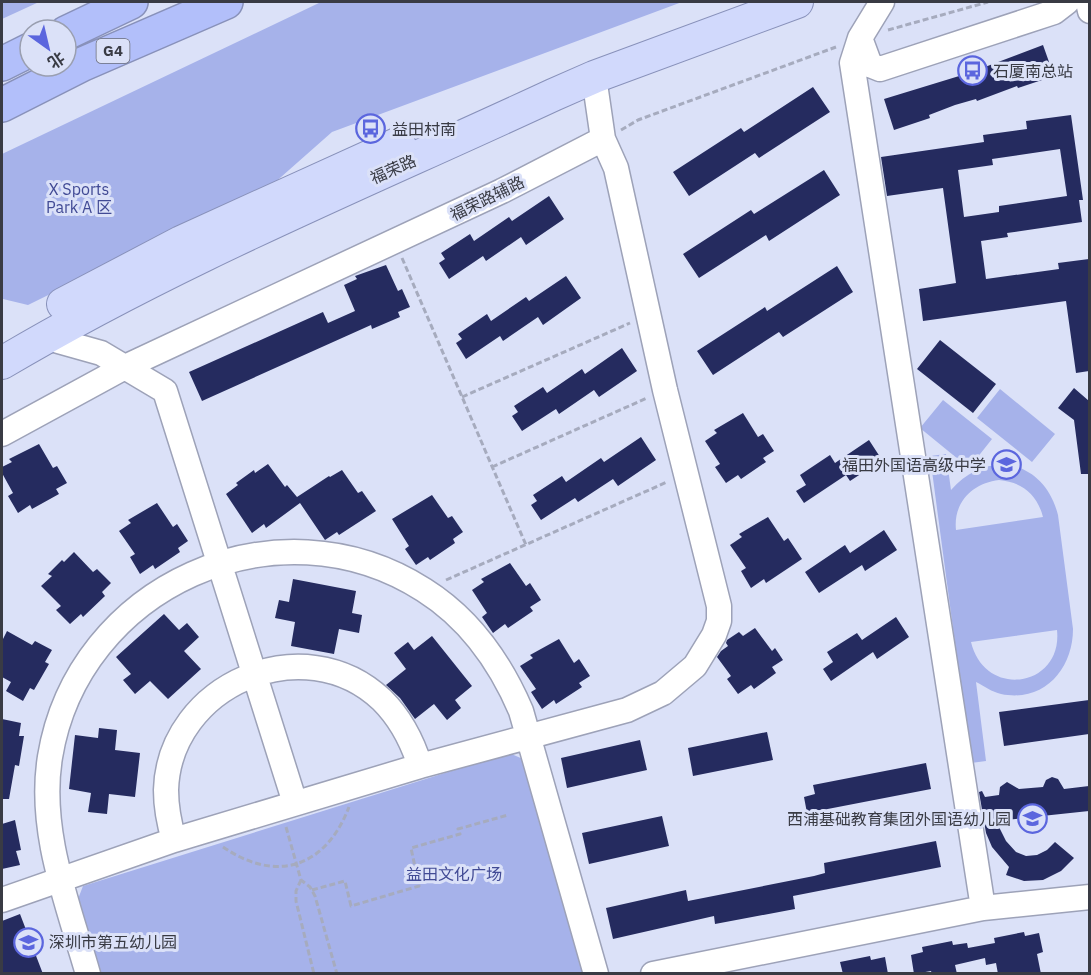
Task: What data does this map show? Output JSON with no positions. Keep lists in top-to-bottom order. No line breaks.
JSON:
{"streets":{"highway":["G4"],"main road":["福荣路"],"street":["福荣路辅路"]},"parks":["X Sports Park A 区","益田文化广场"],"places":{"bus stop":["石厦南总站","益田村南"],"school or university":["福田外国语高级中学","西浦基础教育集团外国语幼儿园","深圳市第五幼儿园"]},"north":"bottom right"}
